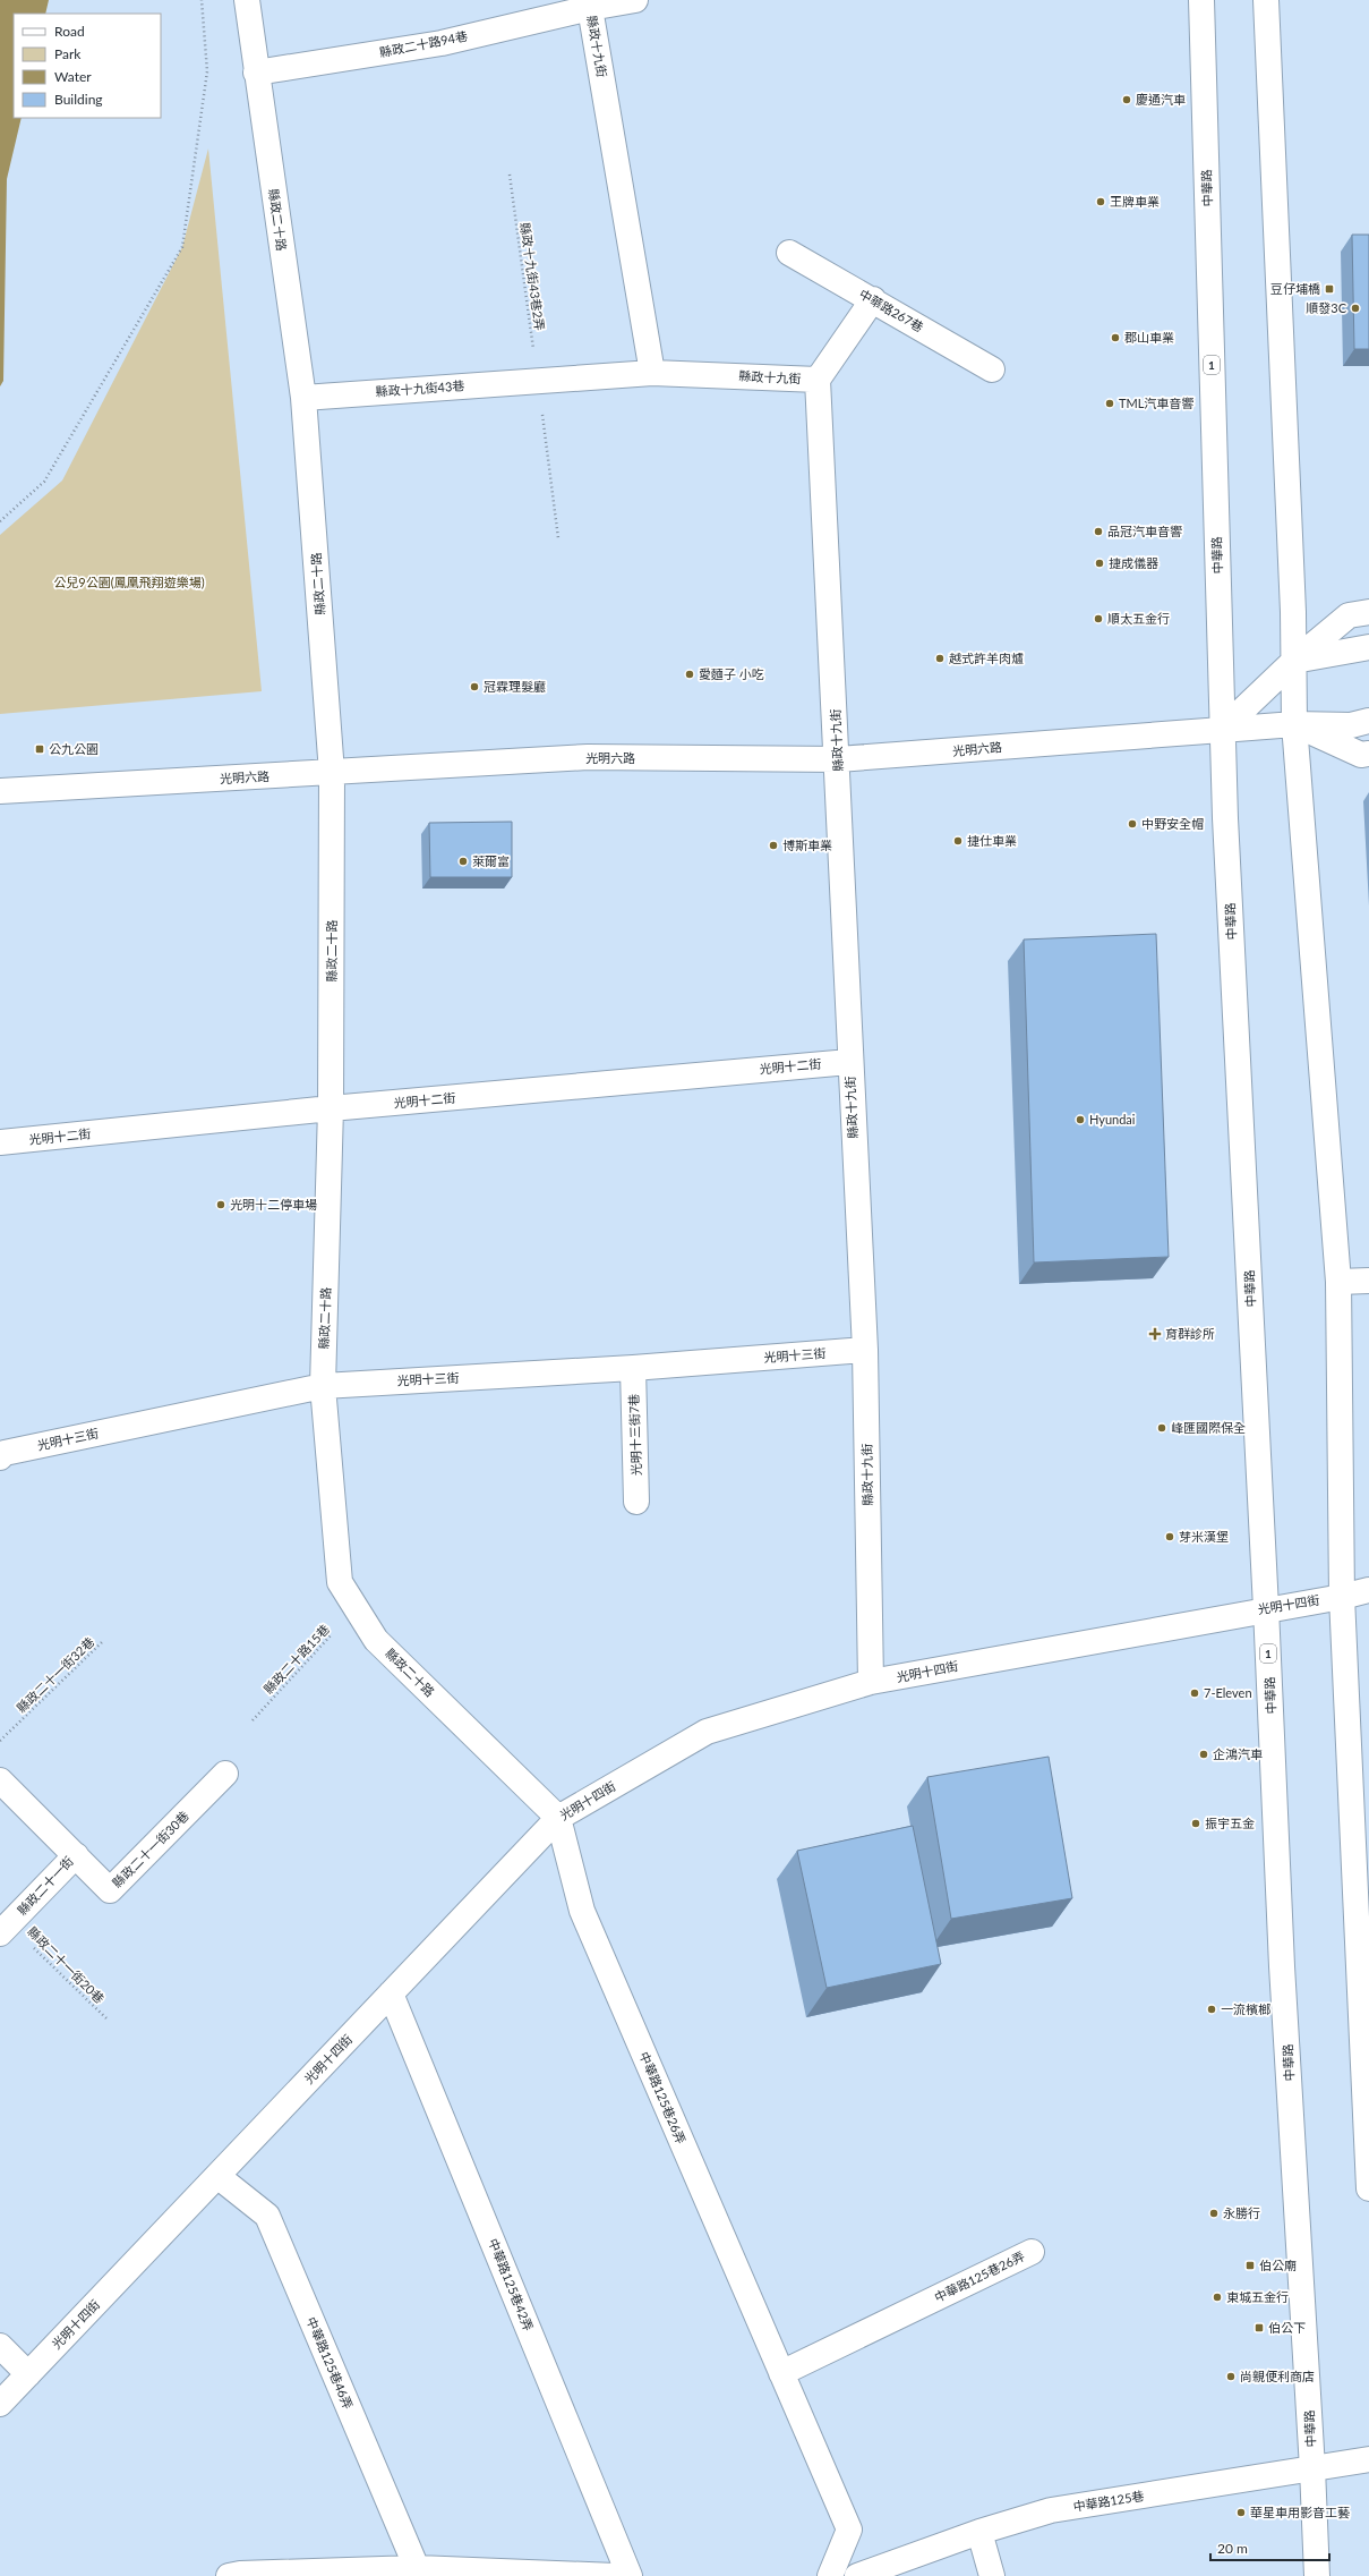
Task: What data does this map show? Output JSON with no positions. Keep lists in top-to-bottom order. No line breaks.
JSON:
{"streets":{"street":["縣政二十路94巷","縣政十九街","中華路","縣政二十路","中華路267巷","1","縣政十九街43巷","光明六路","光明十二街","光明十三街","光明十三街7巷","光明十四街","縣政二十一街30巷","縣政二十一街","中華路125巷26弄","中華路125巷42弄","中華路125巷46弄","中華路125巷"],"path":["縣政十九街43巷2弄","縣政二十路15巷","縣政二十一街32巷","縣政二十一街20巷"]},"crossings":[["縣政二十路94巷","縣政十九街"],["縣政二十路94巷","縣政二十路"],["縣政十九街","縣政十九街43巷"],["縣政十九街","光明六路"],["縣政十九街","光明十二街"],["縣政十九街","光明十三街"],["縣政十九街","光明十四街"],["中華路","光明六路"],["中華路","光明十四街"],["中華路","中華路125巷"],["縣政二十路","縣政十九街43巷"],["縣政二十路","光明六路"],["縣政二十路","光明十二街"],["縣政二十路","光明十三街"],["縣政二十路","光明十四街"],["縣政二十路","縣政二十路15巷"],["縣政二十路","中華路125巷26弄"],["縣政十九街43巷2弄","縣政十九街43巷"],["光明十三街","光明十三街7巷"],["光明十四街","中華路125巷26弄"],["光明十四街","中華路125巷42弄"],["光明十四街","中華路125巷46弄"],["縣政二十一街30巷","縣政二十一街"],["縣政二十一街","縣政二十一街20巷"]],"parks":["公兒9公園(鳳凰飛翔遊樂場)"],"places":{"other":["慶通汽車","王牌車業","順發3C","郡山車業","TML汽車音響","品冠汽車音響","捷成儀器","順太五金行","越式許羊肉爐","愛麵子 小吃","冠霖理髮廳","中野安全帽","捷仕車業","博斯車業","萊爾富","Hyundai","光明十二停車場","峰匯國際保全","芽米漢堡","7-Eleven","企鴻汽車","振宇五金","一流檳榔","永勝行","東城五金行","尚親便利商店","華星車用影音工藝"],"transit":["豆仔埔橋","公九公園","伯公廟","伯公下"],"health":["育群診所"]},"legend":["Road","Park","Water","Building"],"scale_bar":"20 m"}
